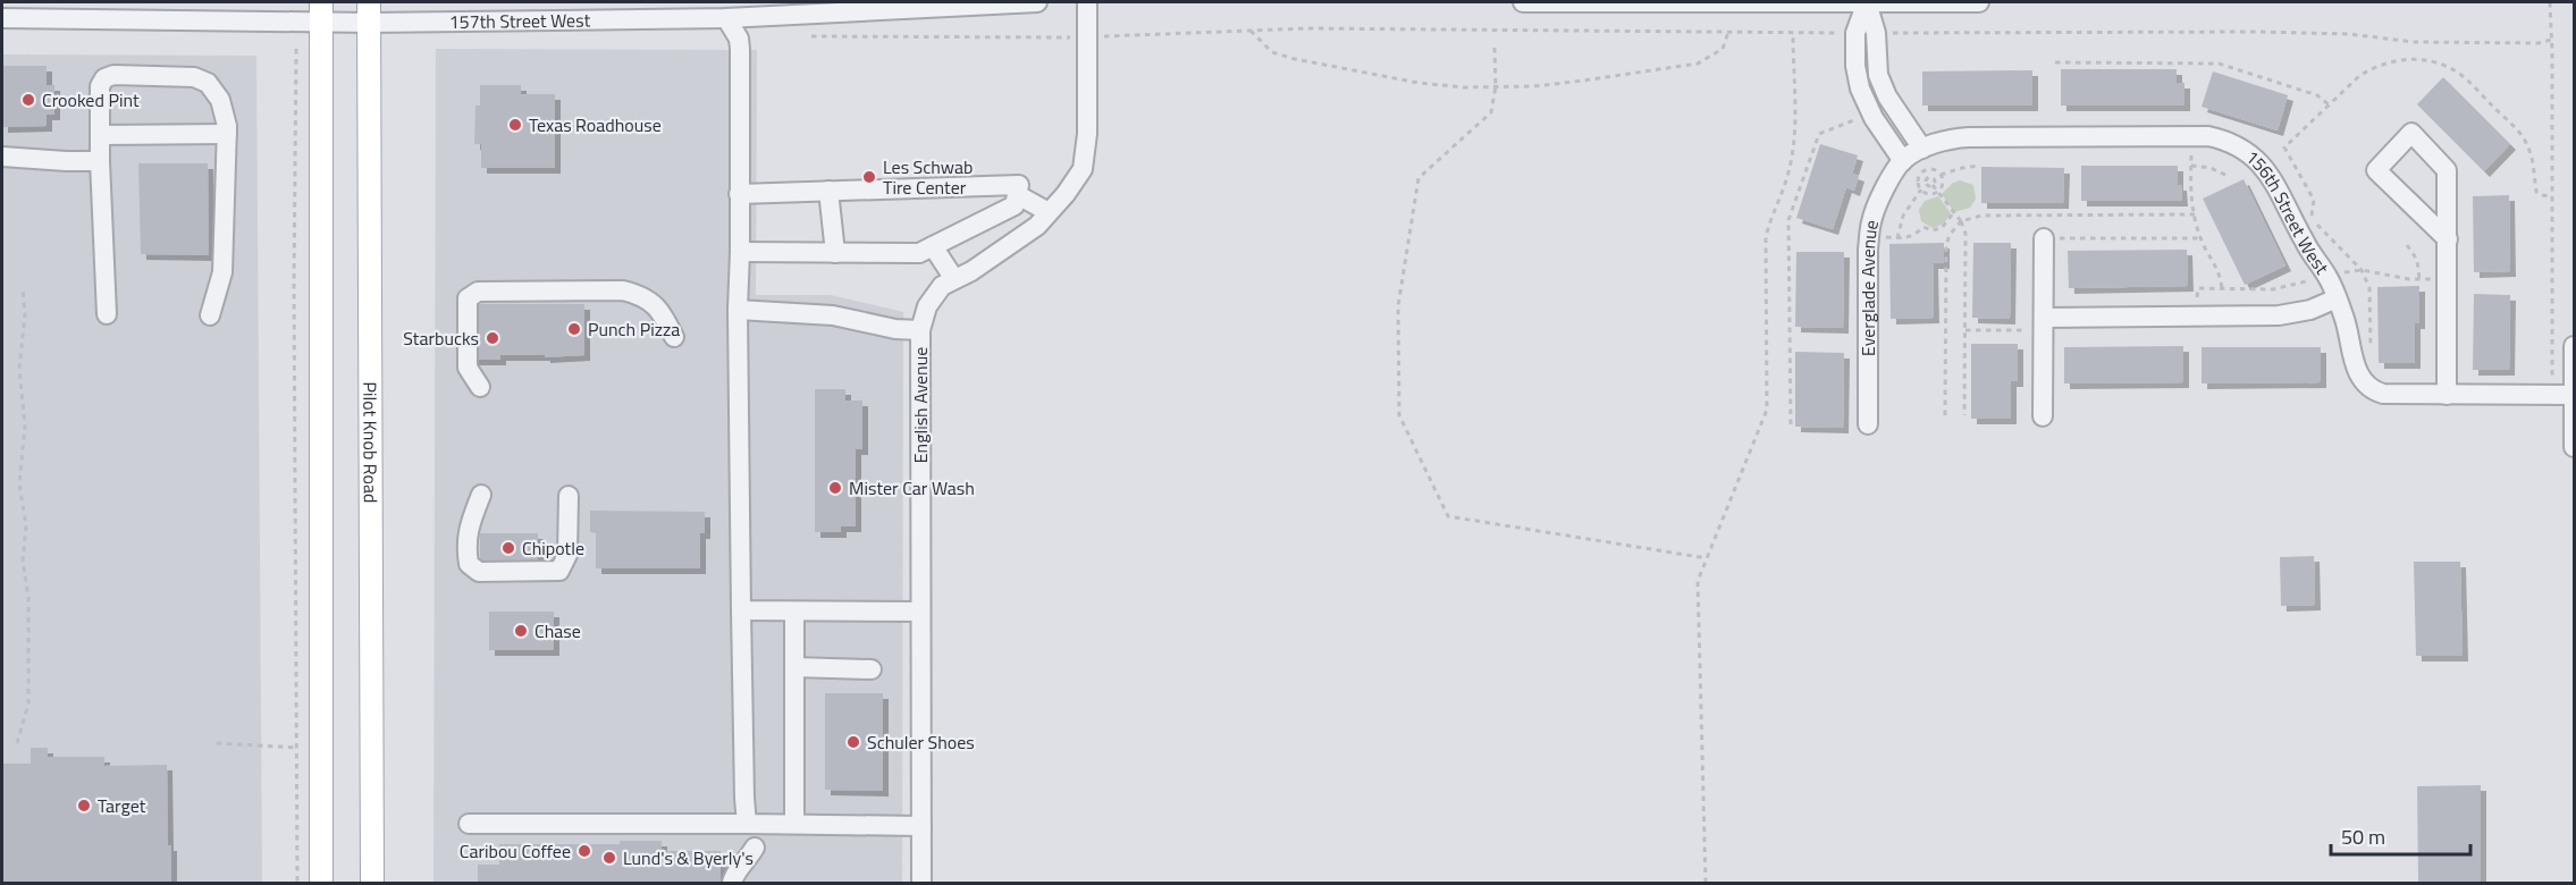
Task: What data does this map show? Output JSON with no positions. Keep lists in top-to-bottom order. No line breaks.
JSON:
{"streets":{"main road":["Pilot Knob Road"],"street":["157th Street West","156th Street West","Everglade Avenue","English Avenue"]},"crossings":[["157th Street West","Pilot Knob Road"],["156th Street West","Everglade Avenue"]],"places":["Crooked Pint","Texas Roadhouse","Les Schwab Tire Center","Punch Pizza","Starbucks","Mister Car Wash","Chipotle","Chase","Schuler Shoes","Target","Caribou Coffee","Lund's & Byerly's"],"scale_bar":"50 m"}
